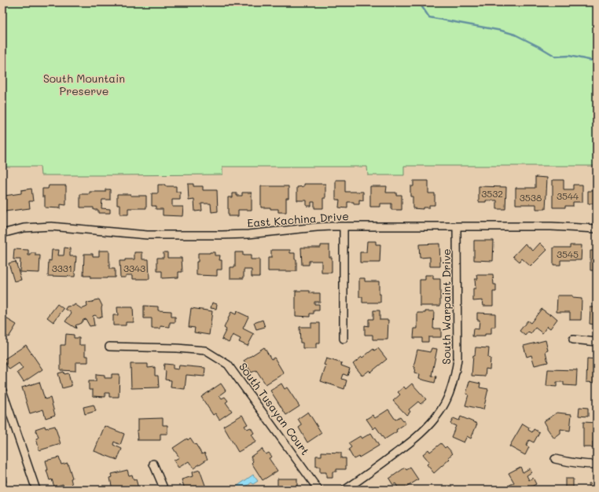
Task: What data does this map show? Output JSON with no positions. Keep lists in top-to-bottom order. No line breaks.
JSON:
{"streets":{"street":["East Kachina Drive","South Warpaint Drive","South Tusayan Court"]},"crossings":[["East Kachina Drive","South Warpaint Drive"]],"parks":["South Mountain Preserve"],"house_numbers":["3532","3544","3538","3545","3331","3343"]}
